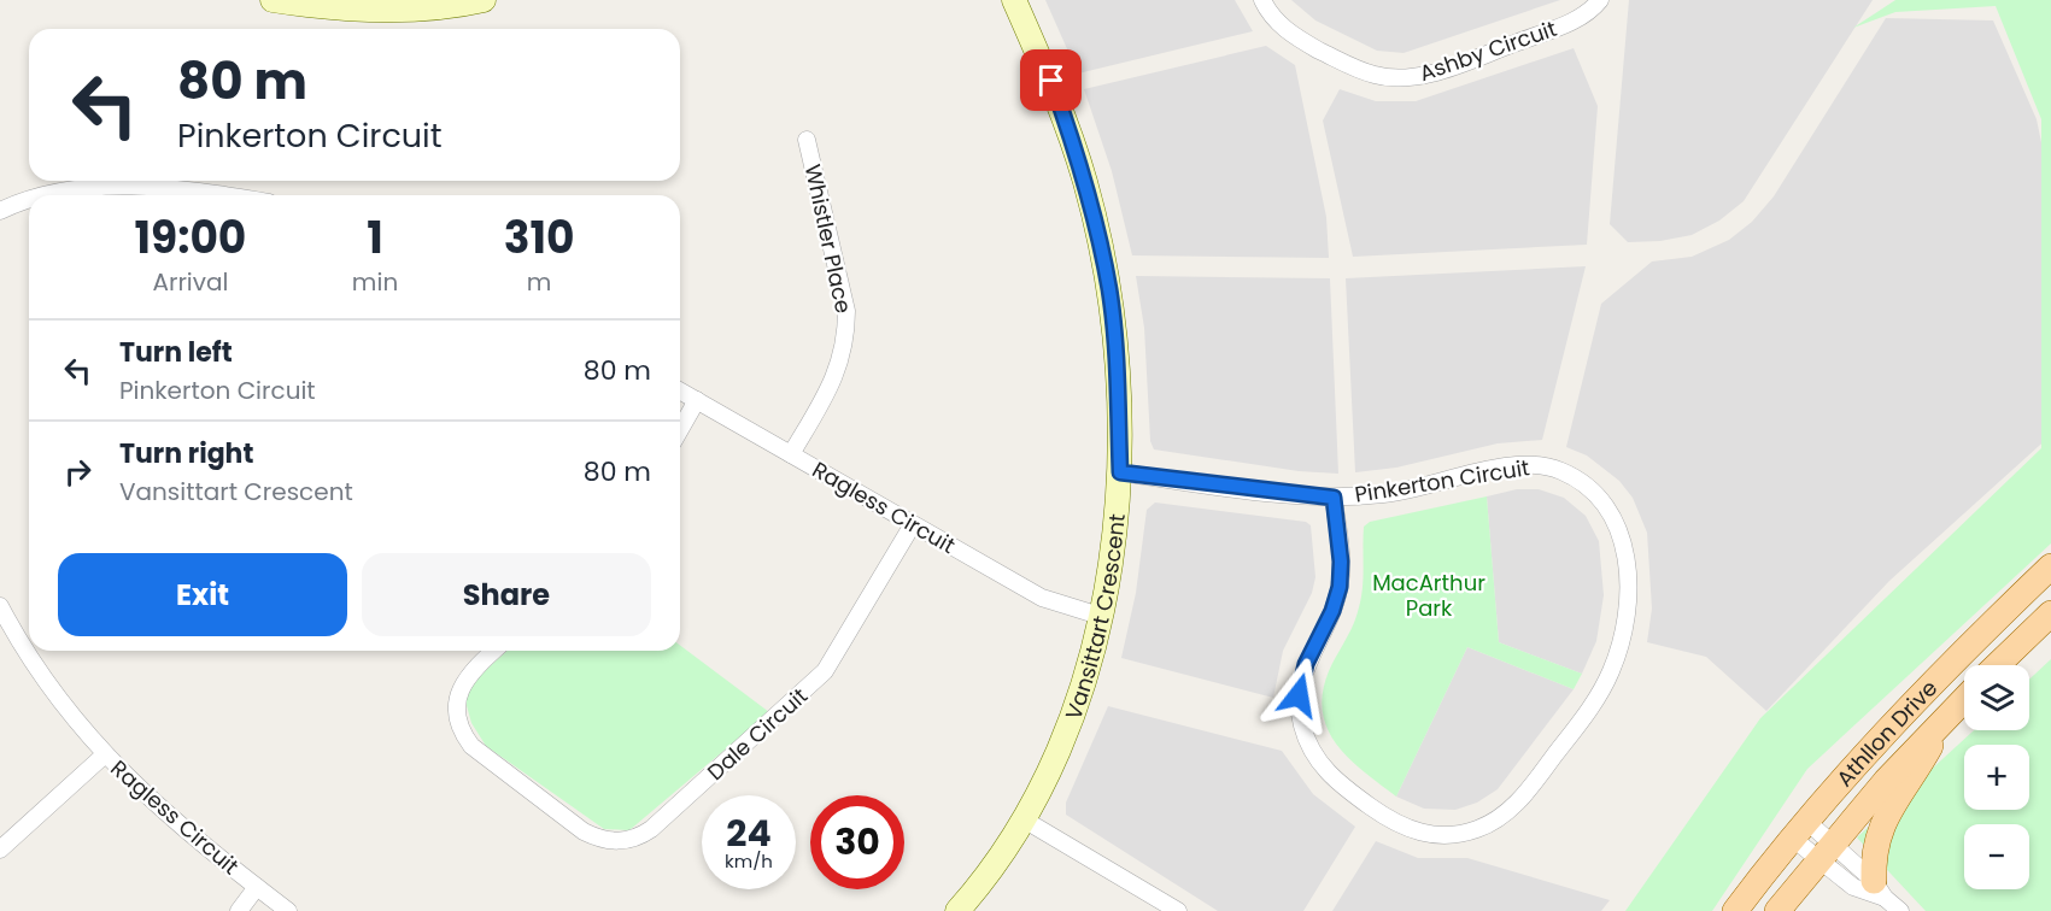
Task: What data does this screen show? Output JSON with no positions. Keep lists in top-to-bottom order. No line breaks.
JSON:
{"streets":{"main road":["Athllon Drive"],"street":["Ashby Circuit","Whistler Place","Pinkerton Circuit","Ragless Circuit","Vansittart Crescent","Dale Circuit"]},"crossings":[["Whistler Place","Ragless Circuit"],["Pinkerton Circuit","Vansittart Crescent"],["Ragless Circuit","Vansittart Crescent"],["Ragless Circuit","Dale Circuit"]],"parks":["MacArthur Park"],"page":{"turn":["80 m","Pinkerton Circuit"],"eta":["19:00","Arrival","1","min","310","m"],"list":[{"name":"Turn left","note":"Pinkerton Circuit","value":"80 m"},{"name":"Turn right","note":"Vansittart Crescent","value":"80 m"}],"buttons":["Exit","Share"],"map_buttons":["+","−"],"speed":"24 km/h","limit":"30"}}
